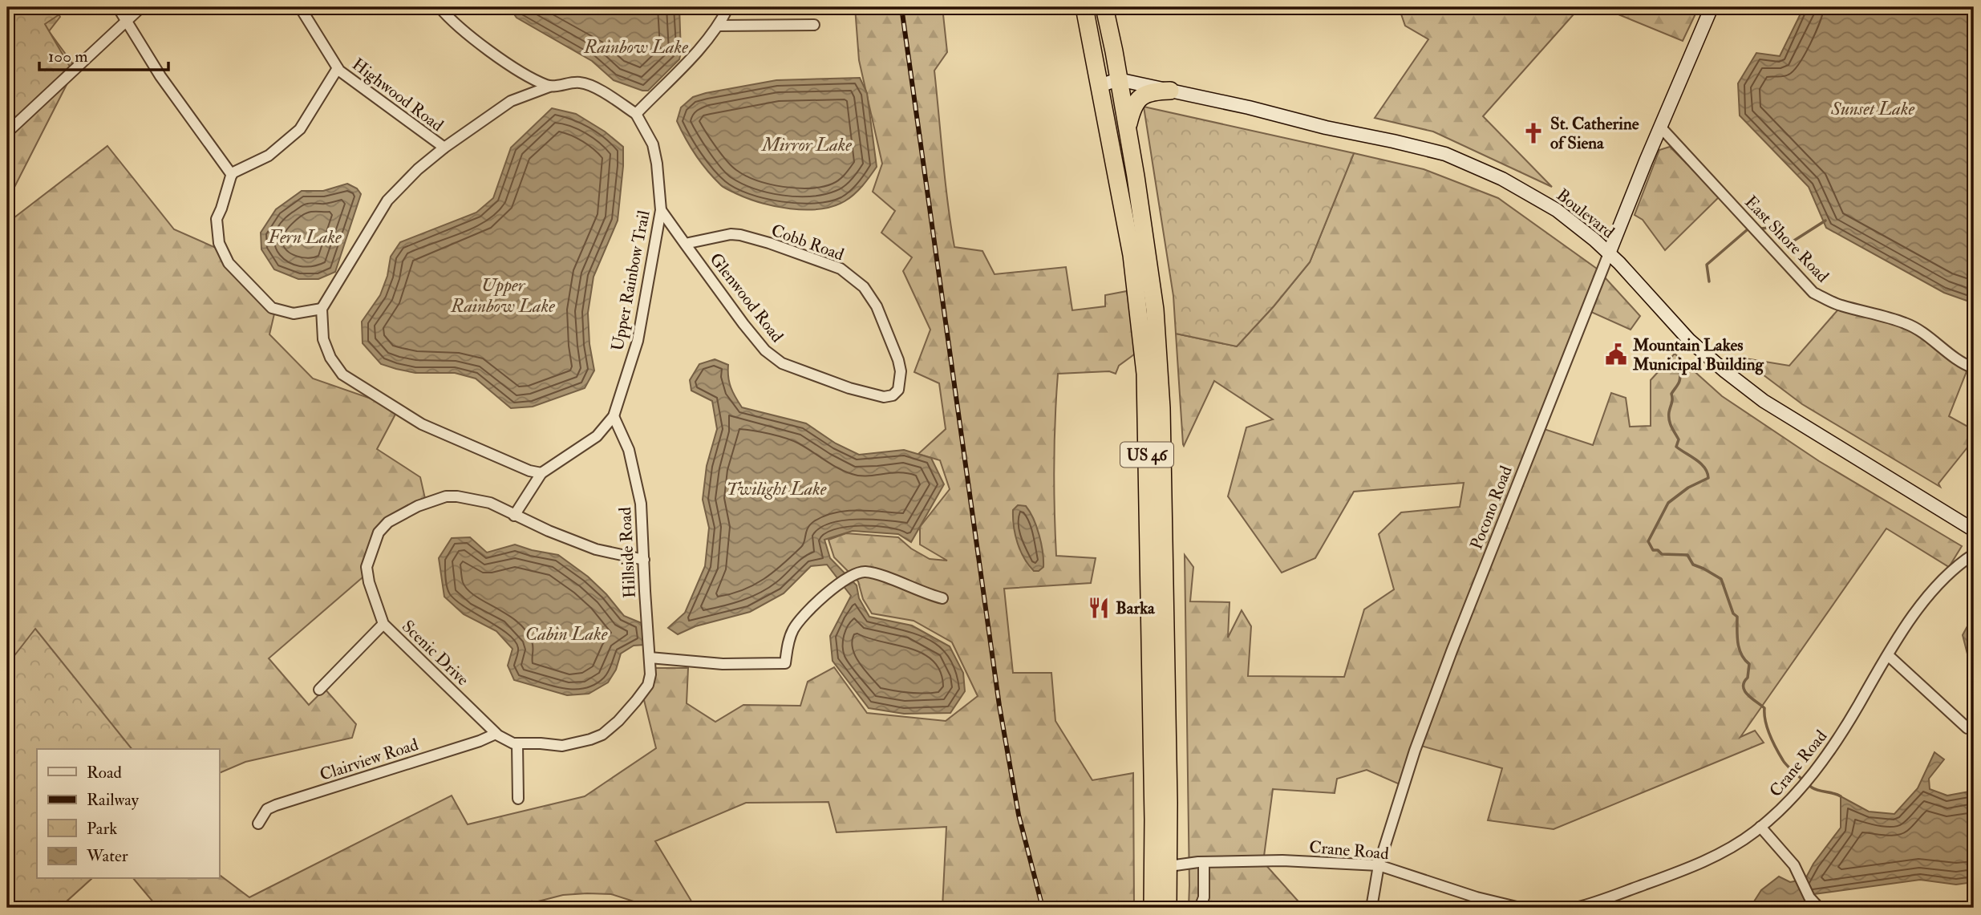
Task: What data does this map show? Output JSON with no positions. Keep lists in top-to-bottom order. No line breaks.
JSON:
{"streets":{"highway":["US 46"],"main road":["Boulevard","Pocono Road"],"street":["Highwood Road","East Shore Road","Cobb Road","Upper Rainbow Trail","Glenwood Road","Hillside Road","Scenic Drive","Clairview Road","Crane Road"]},"crossings":[["Boulevard","US 46"],["Boulevard","Pocono Road"],["East Shore Road","Pocono Road"],["Cobb Road","Glenwood Road"],["Upper Rainbow Trail","Glenwood Road"],["Upper Rainbow Trail","Hillside Road"],["US 46","Crane Road"],["Pocono Road","Crane Road"],["Hillside Road","Scenic Drive"],["Scenic Drive","Clairview Road"]],"water":["Rainbow Lake","Sunset Lake","Mirror Lake","Fern Lake","Upper Rainbow Lake","Twilight Lake","Cabin Lake"],"places":{"church":["St. Catherine of Siena"],"public building":["Mountain Lakes Municipal Building"],"restaurant":["Barka"]},"legend":["Road","Railway","Park","Water"],"scale_bar":"100 m"}
